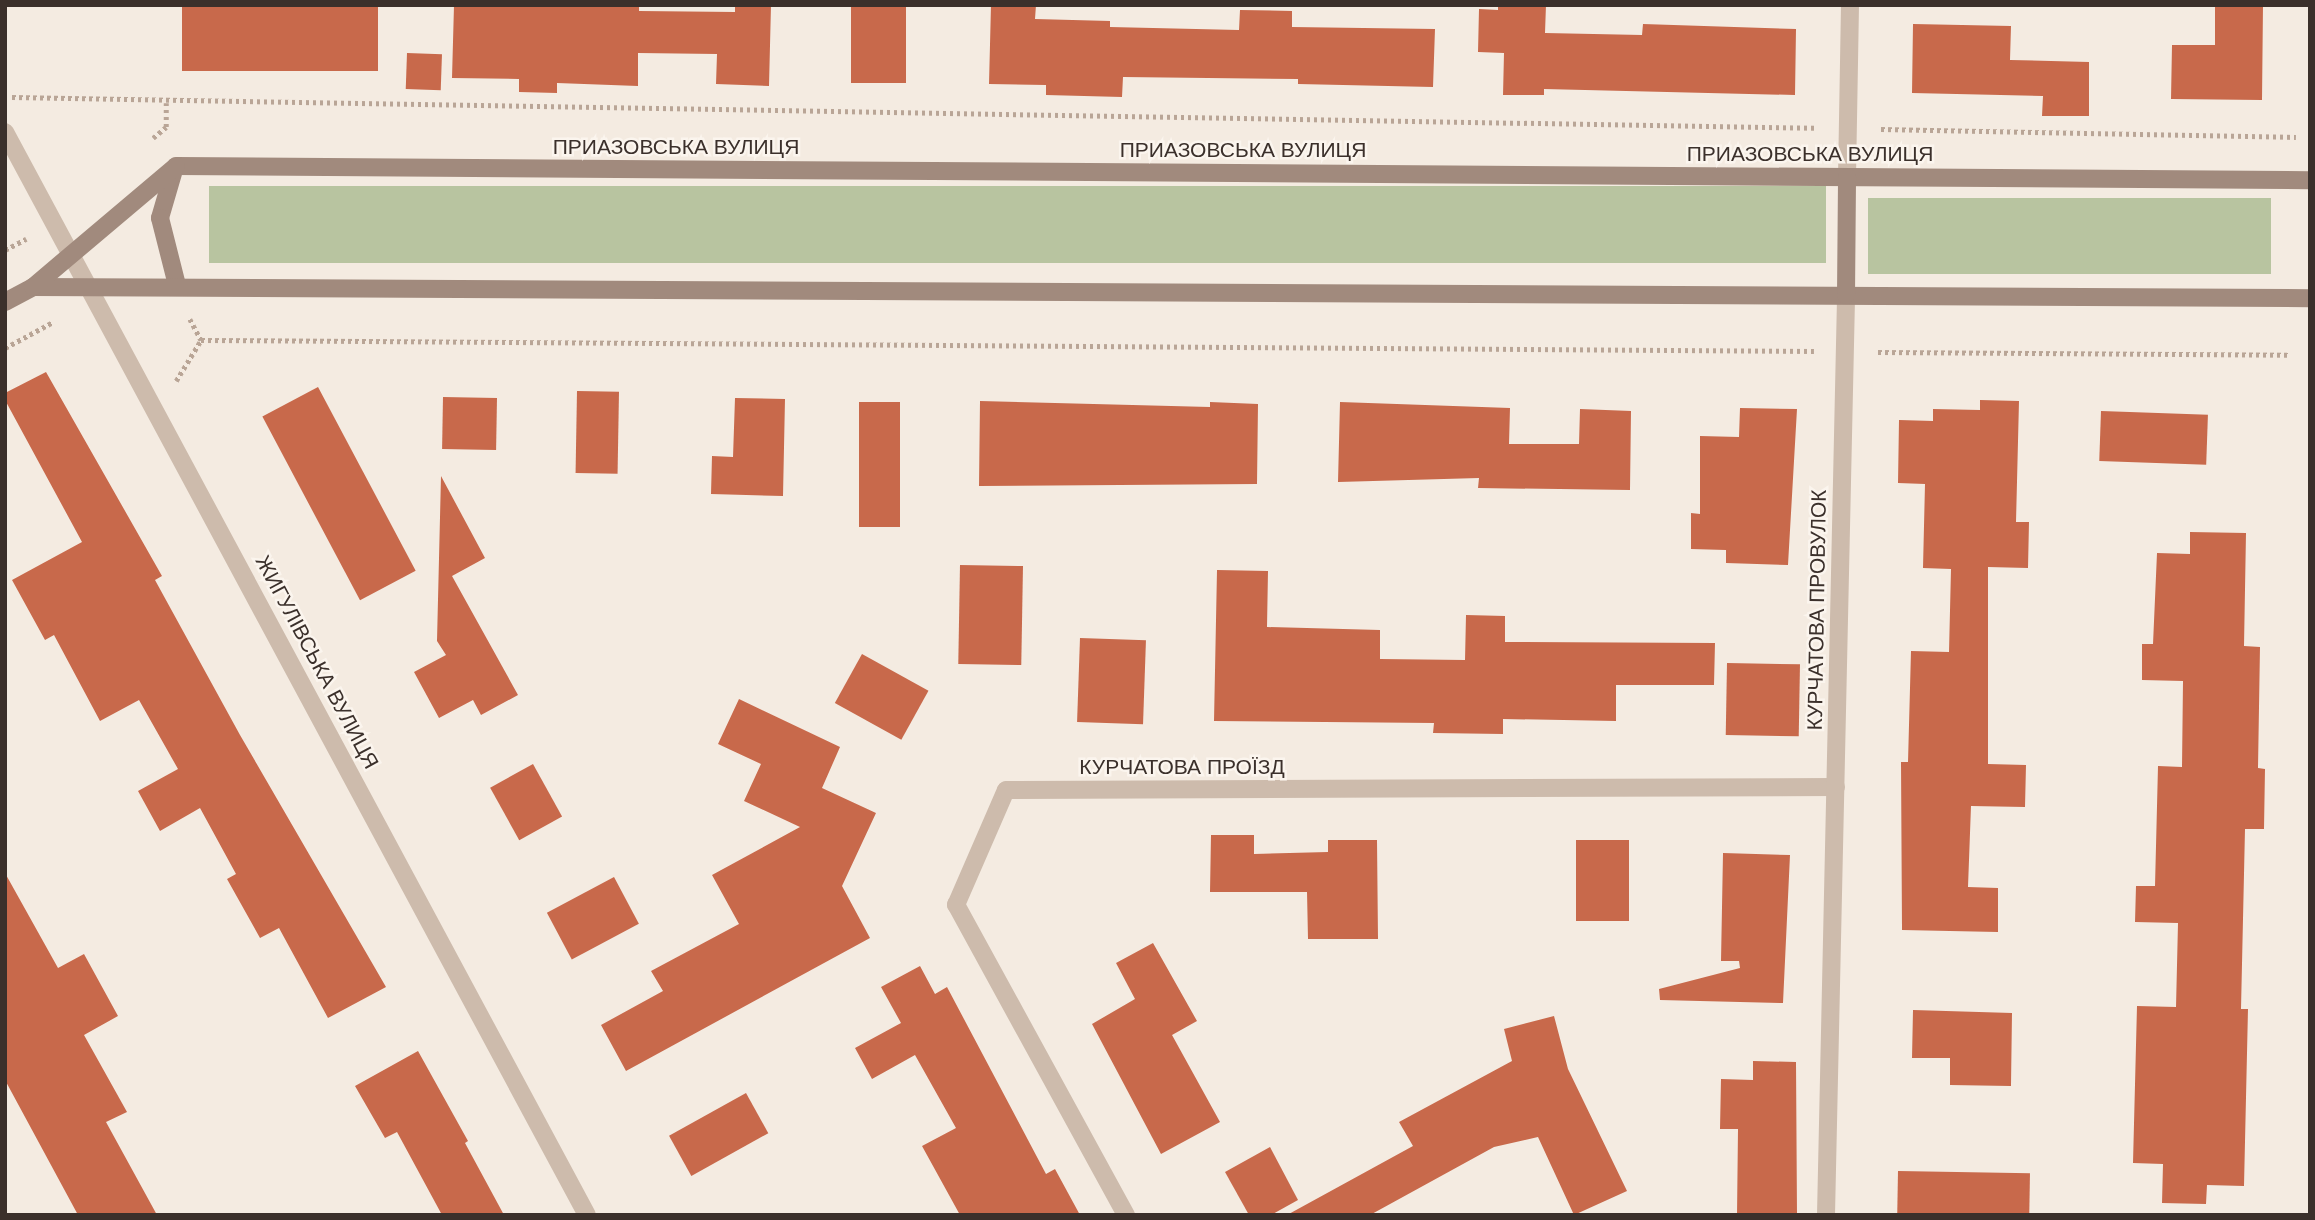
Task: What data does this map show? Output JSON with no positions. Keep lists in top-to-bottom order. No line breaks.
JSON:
{"streets":{"street":["ПРИАЗОВСЬКА ВУЛИЦЯ","КУРЧАТОВА ПРОВУЛОК","ЖИГУЛІВСЬКА ВУЛИЦЯ","КУРЧАТОВА ПРОЇЗД"]},"crossings":[["ПРИАЗОВСЬКА ВУЛИЦЯ","КУРЧАТОВА ПРОВУЛОК"],["КУРЧАТОВА ПРОВУЛОК","КУРЧАТОВА ПРОЇЗД"]]}
